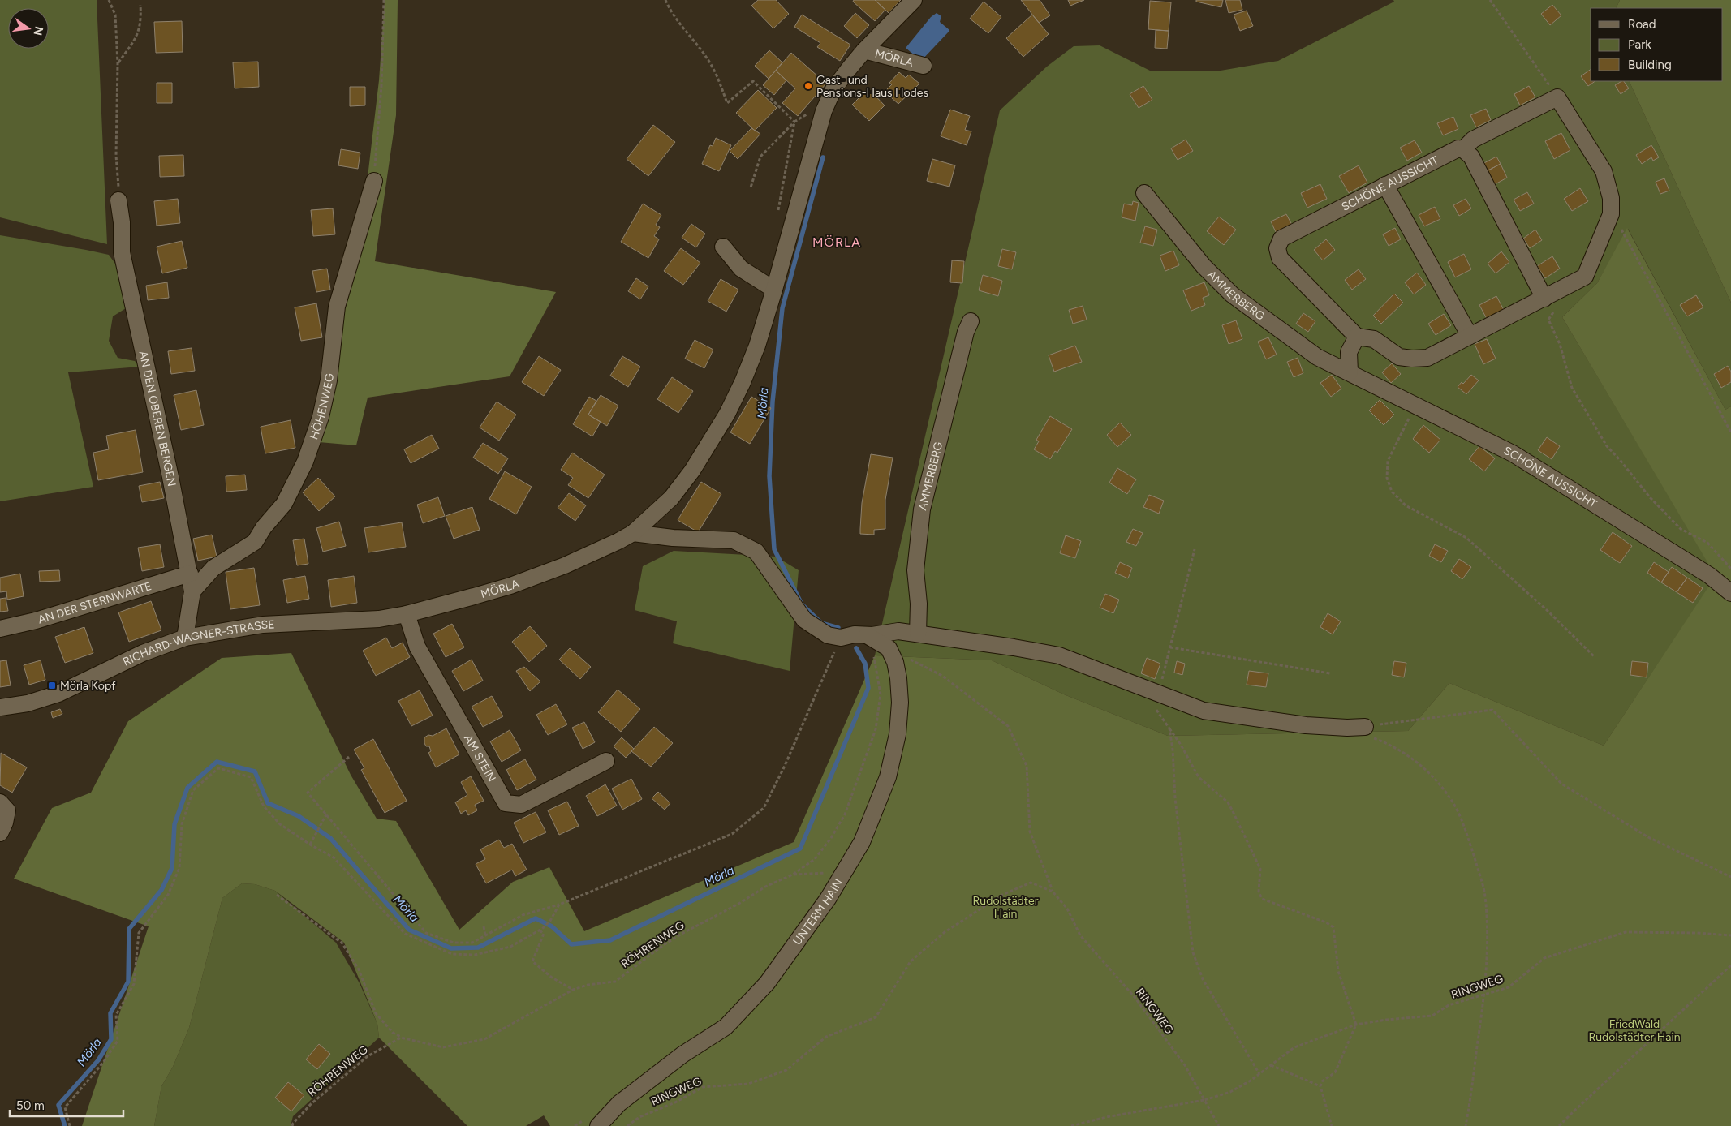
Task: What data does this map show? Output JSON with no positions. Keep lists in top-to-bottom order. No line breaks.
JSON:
{"streets":{"street":["MÖRLA","SCHÖNE AUSSICHT","AMMERBERG","HÖHENWEG","AN DEN OBEREN BERGEN","AN DER STERNWARTE","RICHARD-WAGNER-STRASSE","AM STEIN","UNTERM HAIN"],"path":["RÖHRENWEG","RINGWEG"]},"crossings":[["MÖRLA","RICHARD-WAGNER-STRASSE"],["MÖRLA","AM STEIN"],["SCHÖNE AUSSICHT","AMMERBERG"],["HÖHENWEG","AN DEN OBEREN BERGEN"],["AN DEN OBEREN BERGEN","AN DER STERNWARTE"],["AN DEN OBEREN BERGEN","RICHARD-WAGNER-STRASSE"],["RICHARD-WAGNER-STRASSE","AM STEIN"]],"districts":["MÖRLA"],"water":["Mörla"],"parks":["Rudolstädter Hain","FriedWald Rudolstädter Hain"],"places":{"other":["Gast- und Pensions-Haus Hodes"],"transit":["Mörla Kopf"]},"legend":["Road","Park","Building"],"scale_bar":"50 m","north":"right"}
